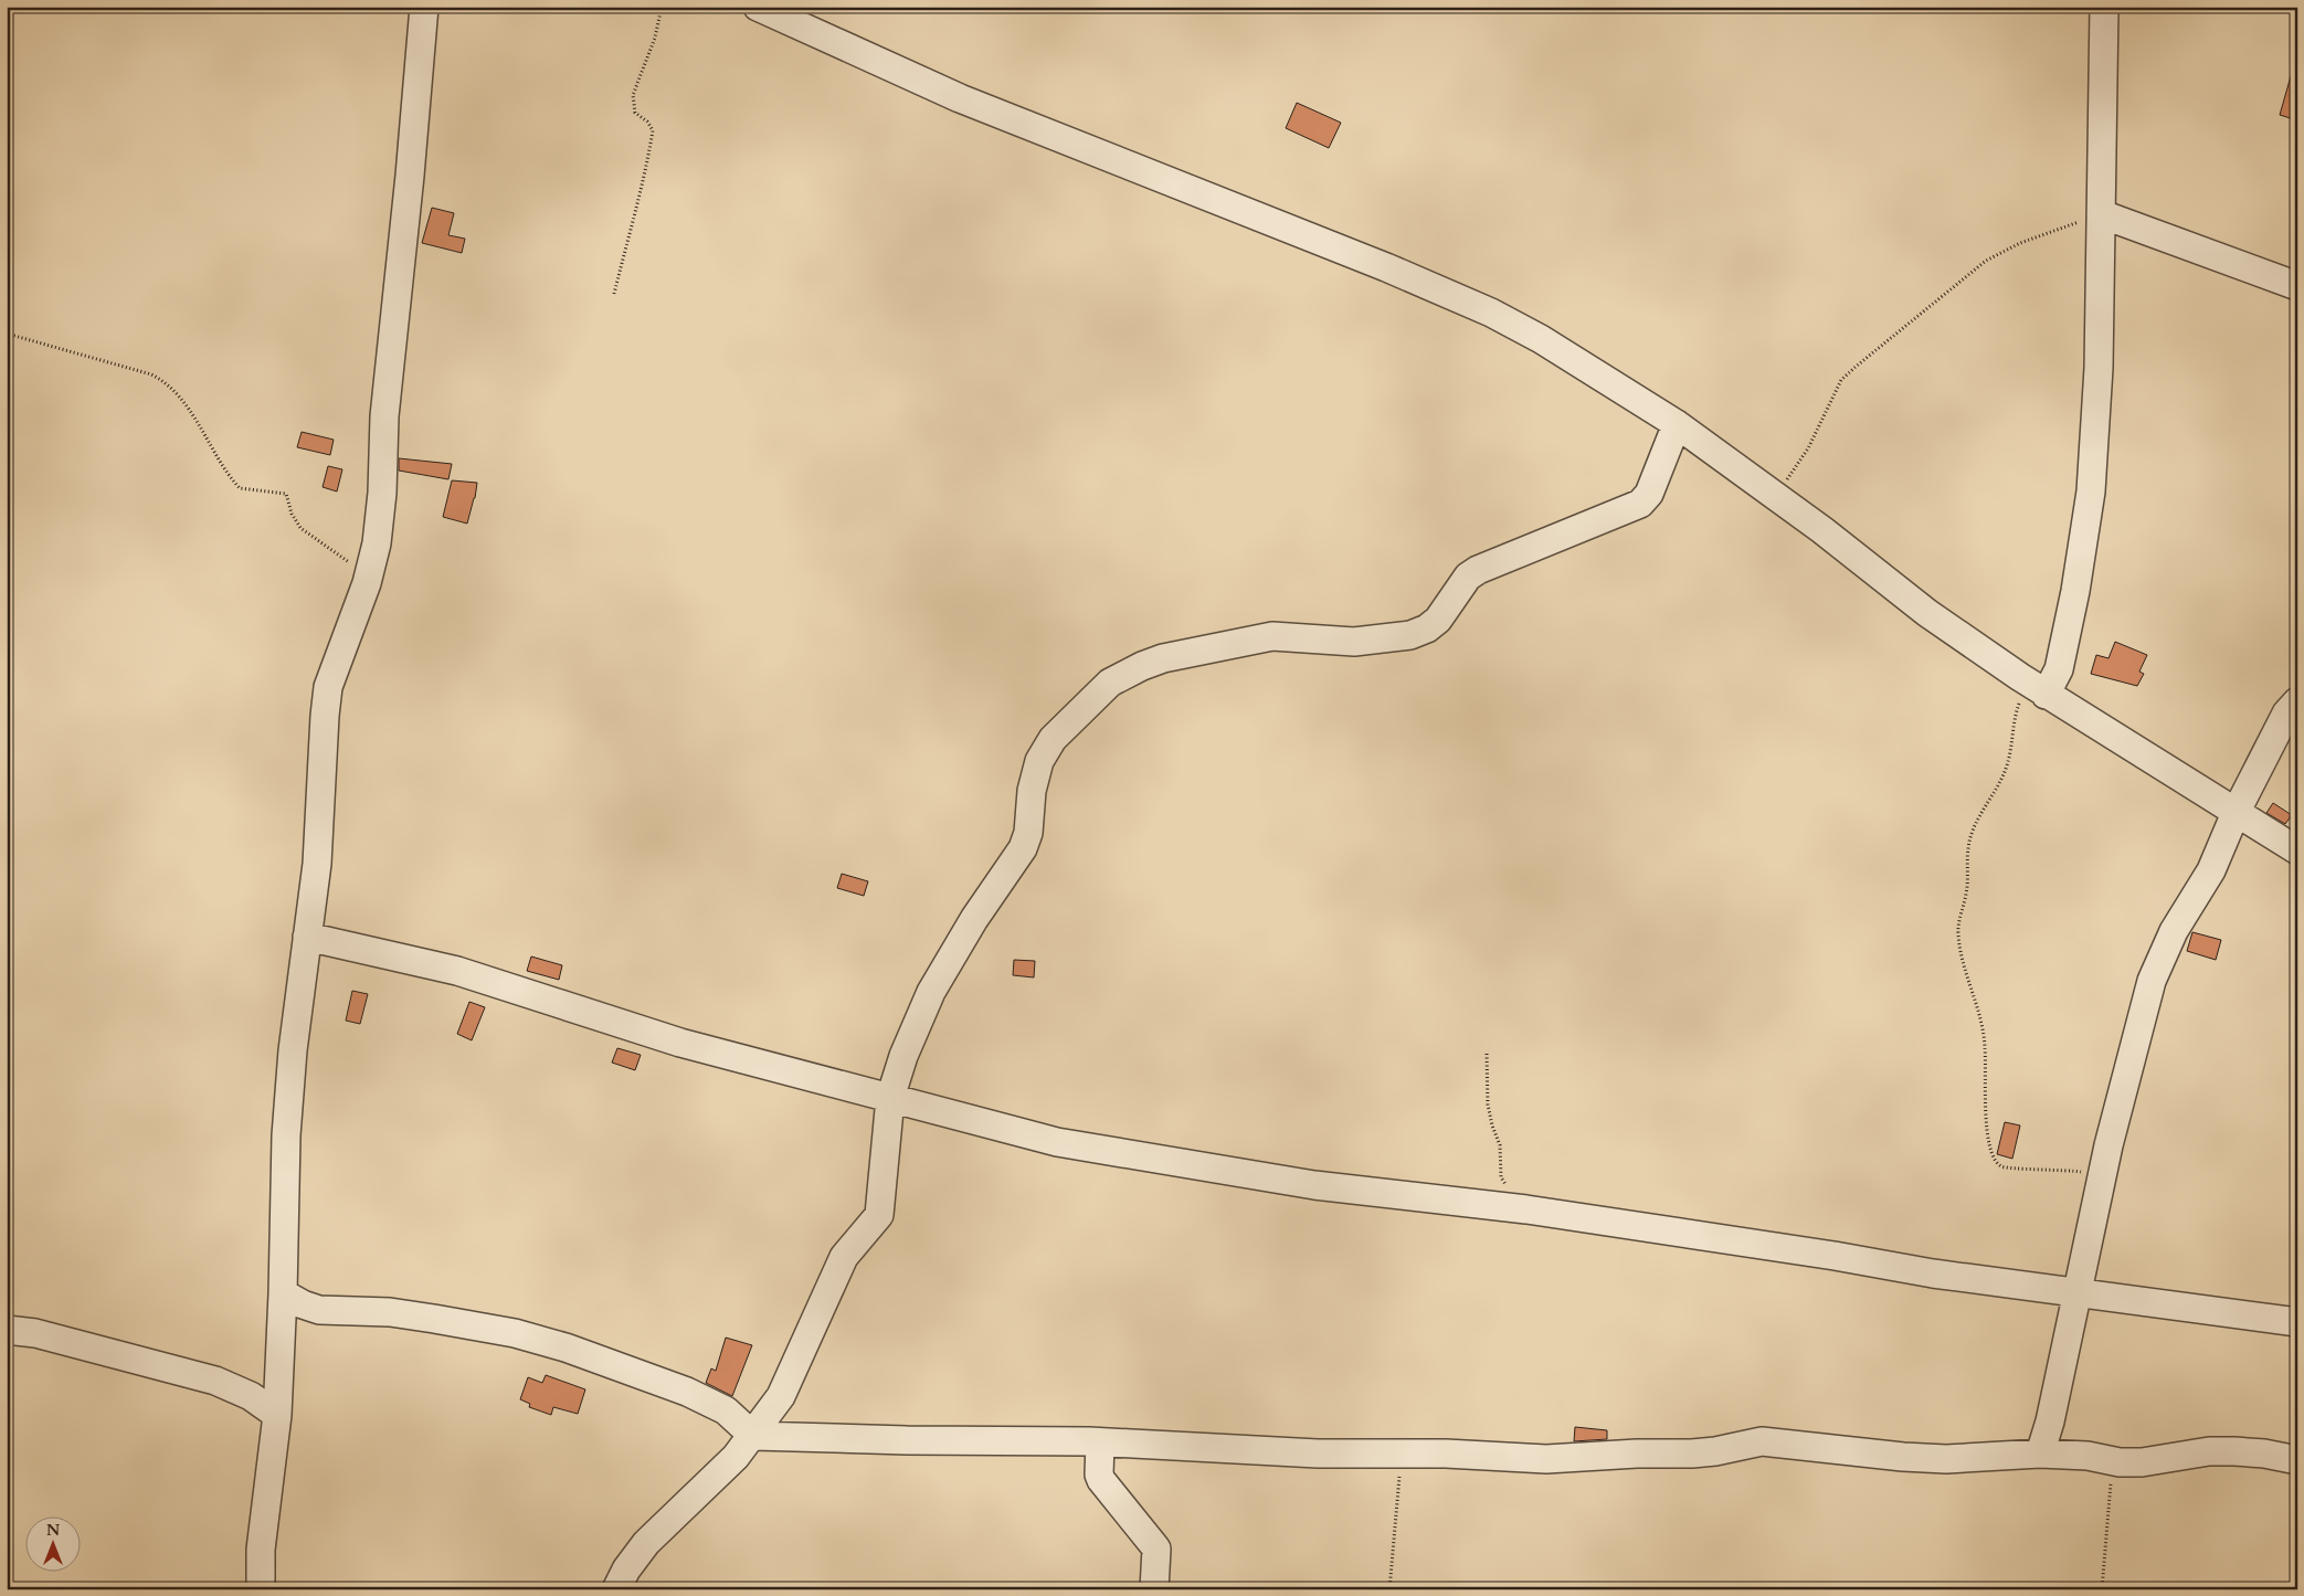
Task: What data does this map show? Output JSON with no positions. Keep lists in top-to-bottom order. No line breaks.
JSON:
{"north":"top"}
